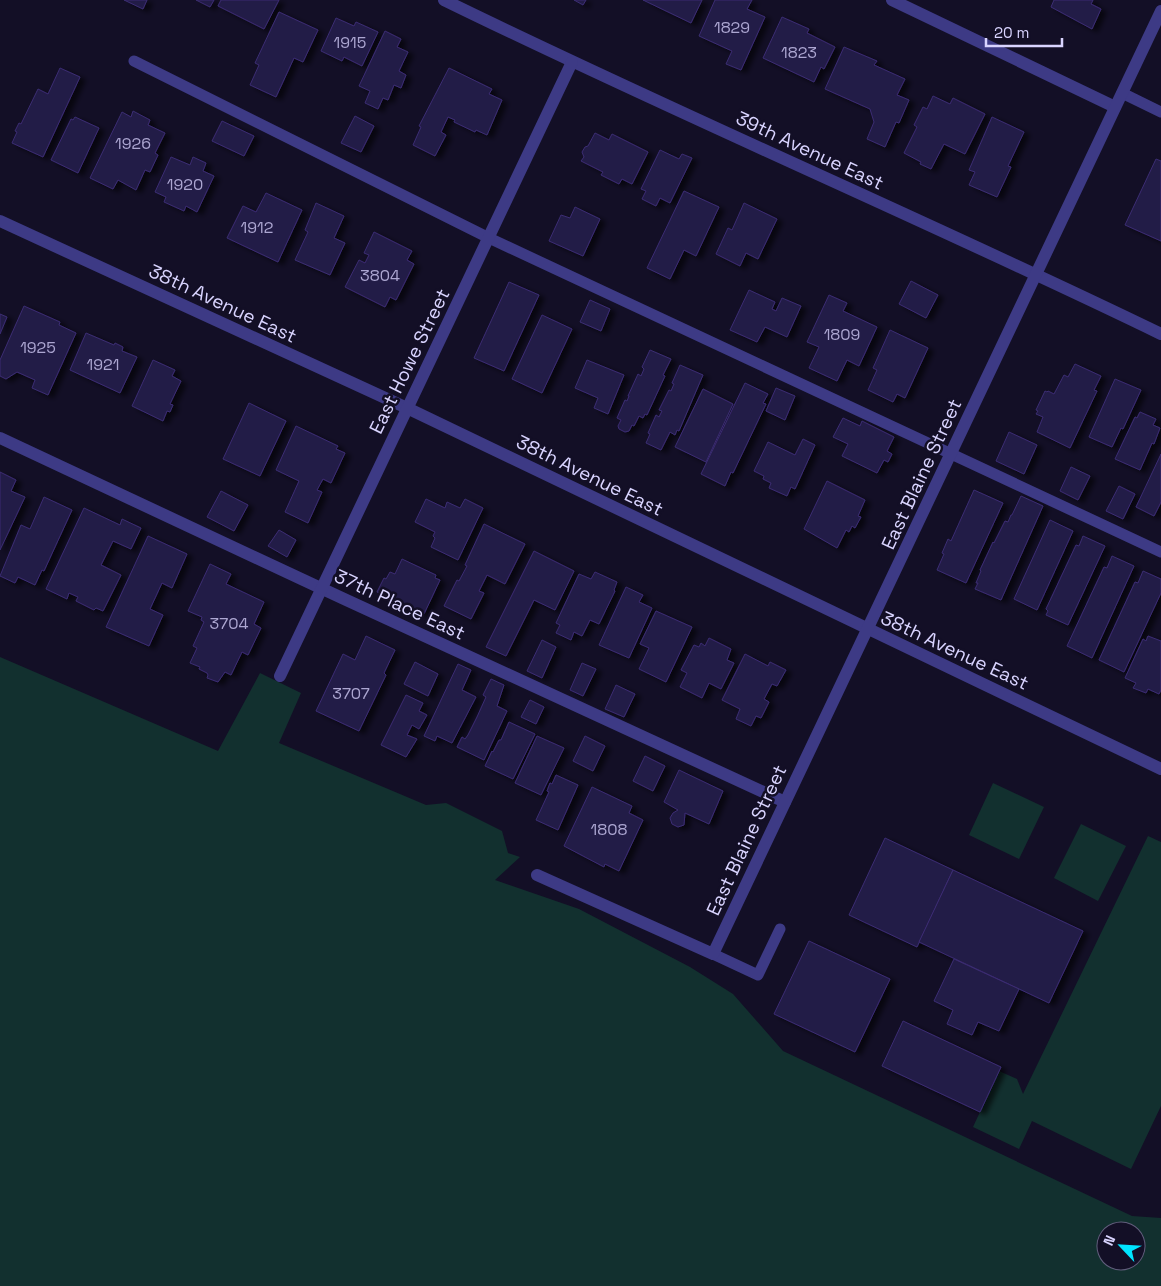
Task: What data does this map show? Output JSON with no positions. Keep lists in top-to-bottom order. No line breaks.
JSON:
{"streets":{"street":["39th Avenue East","38th Avenue East","East Howe Street","East Blaine Street","37th Place East"]},"crossings":[["39th Avenue East","East Howe Street"],["39th Avenue East","East Blaine Street"],["38th Avenue East","East Howe Street"],["38th Avenue East","East Blaine Street"],["East Howe Street","37th Place East"],["East Blaine Street","37th Place East"]],"house_numbers":["1829","1915","1823","1926","1920","1912","3804","1809","1925","1921","3704","3707","1808"],"scale_bar":"20 m","north":"top left"}
